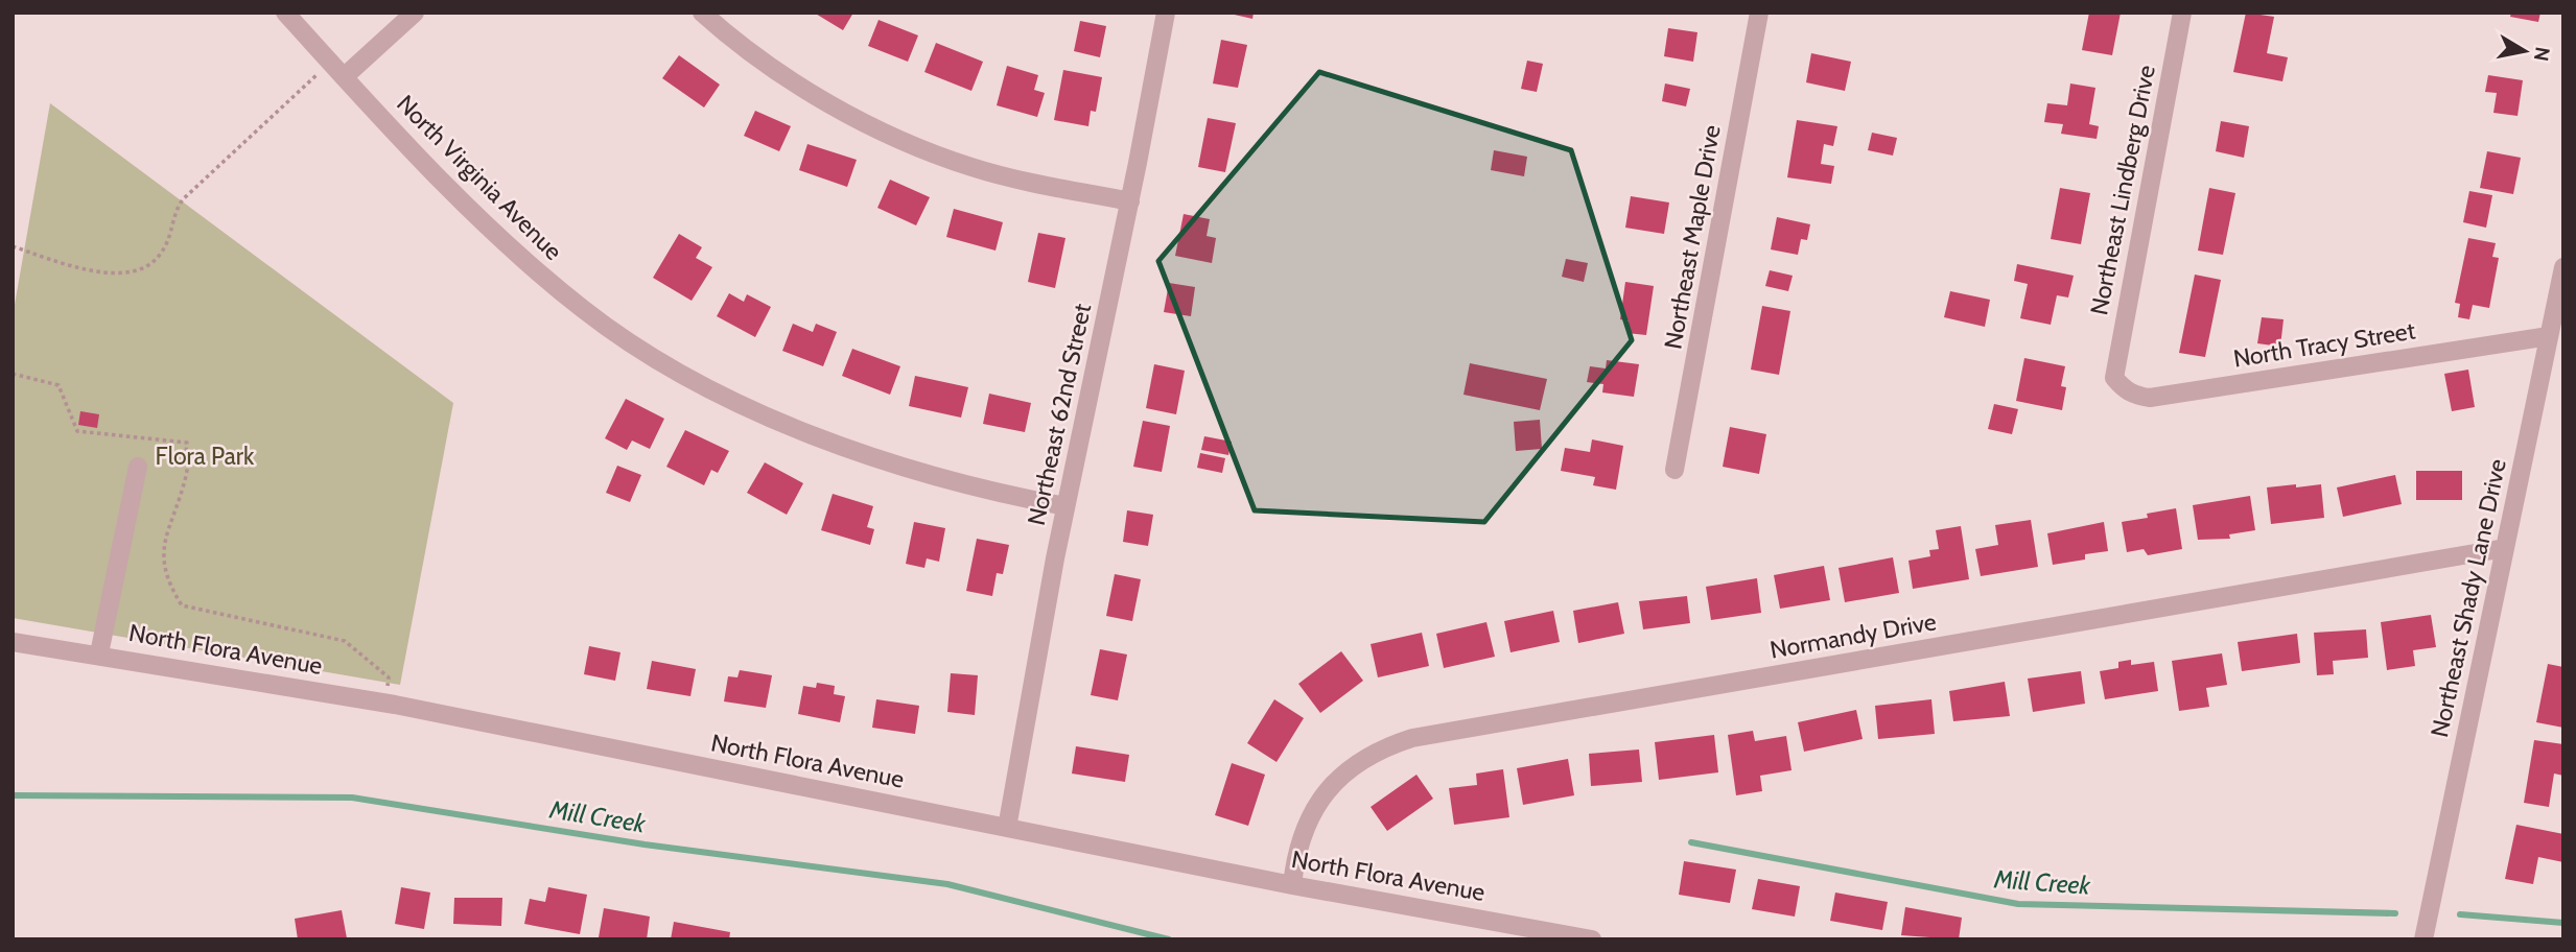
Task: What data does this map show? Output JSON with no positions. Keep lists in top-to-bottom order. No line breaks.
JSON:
{"streets":{"street":["North Virginia Avenue","Northeast Lindberg Drive","Northeast Maple Drive","North Tracy Street","Northeast 62nd Street","Northeast Shady Lane Drive","Normandy Drive","North Flora Avenue"]},"crossings":[["North Virginia Avenue","Northeast 62nd Street"],["Northeast Lindberg Drive","North Tracy Street"],["North Tracy Street","Northeast Shady Lane Drive"],["Northeast 62nd Street","North Flora Avenue"],["Northeast Shady Lane Drive","Normandy Drive"],["Normandy Drive","North Flora Avenue"]],"water":["Mill Creek"],"parks":["Flora Park"],"north":"right"}
